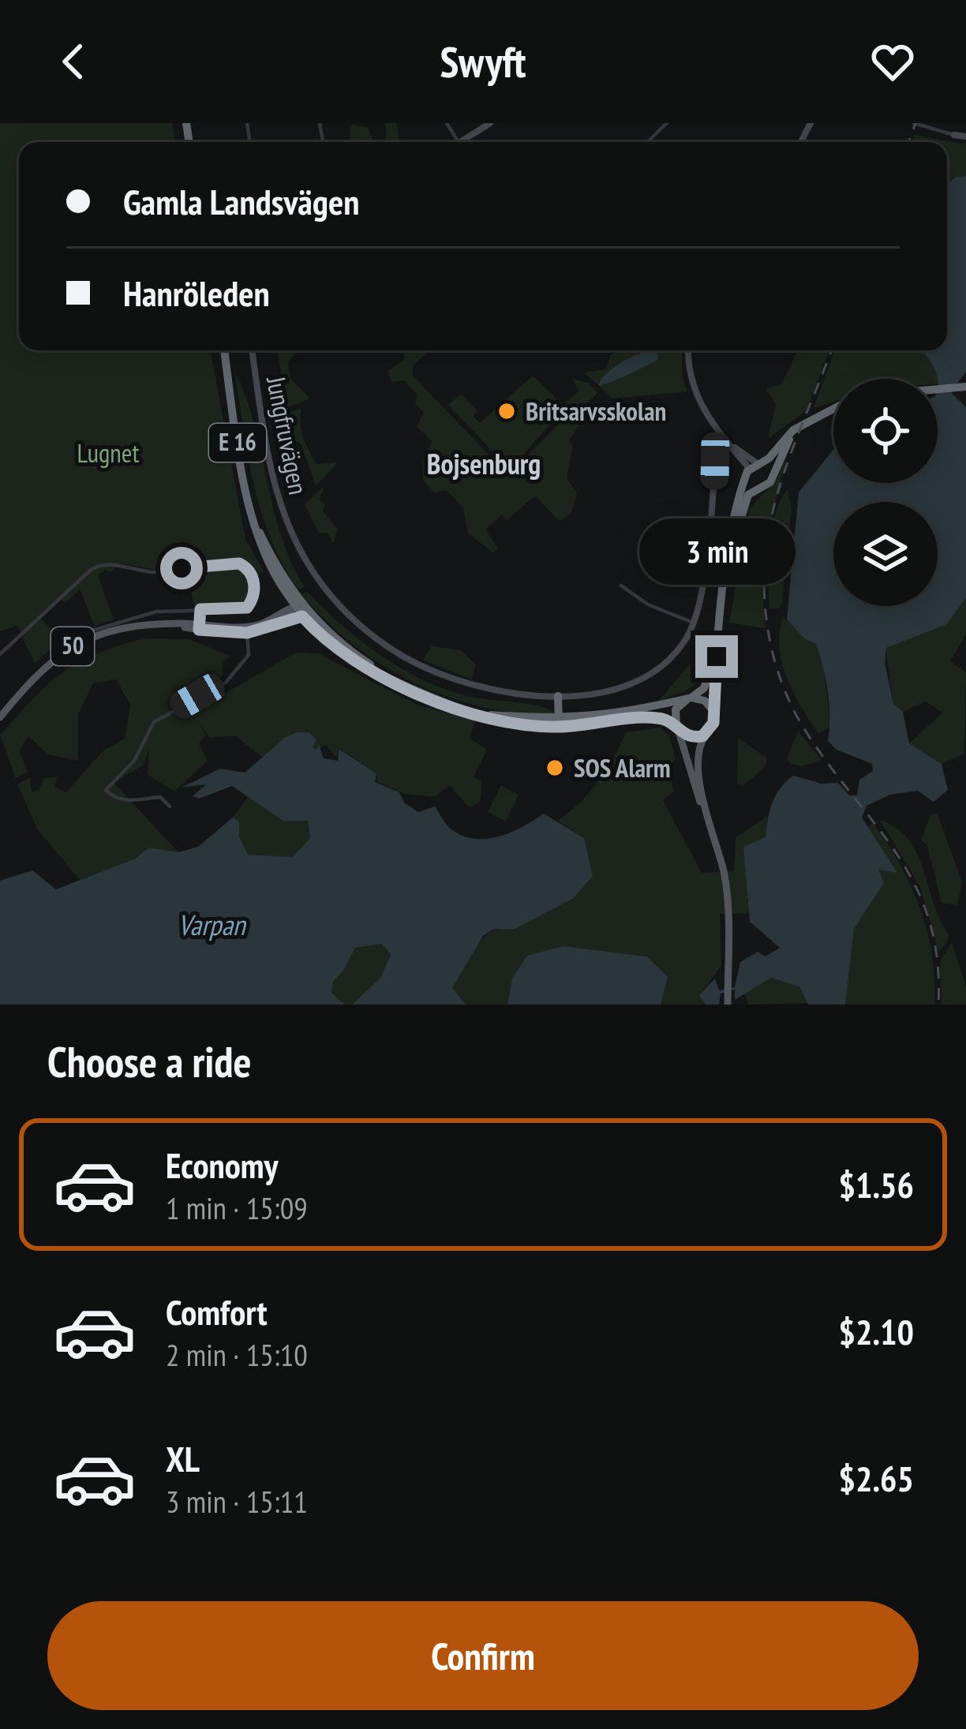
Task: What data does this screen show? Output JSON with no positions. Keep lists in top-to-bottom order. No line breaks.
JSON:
{"streets":{"highway":["E 16","50"],"street":["Jungfruvägen"]},"crossings":[["E 16","50"]],"districts":["Bojsenburg"],"water":["Varpan"],"parks":["Lugnet"],"places":["Britsarvsskolan","SOS Alarm"],"page":{"header":"Swyft","banner":["Gamla Landsvägen","Hanröleden"],"bubble":"3 min","heading":"Choose a ride","list":[{"name":"Economy","note":"1 min · 15:09","value":"$1.56"},{"name":"Comfort","note":"2 min · 15:10","value":"$2.10"},{"name":"XL","note":"3 min · 15:11","value":"$2.65"}],"buttons":"Confirm"}}
